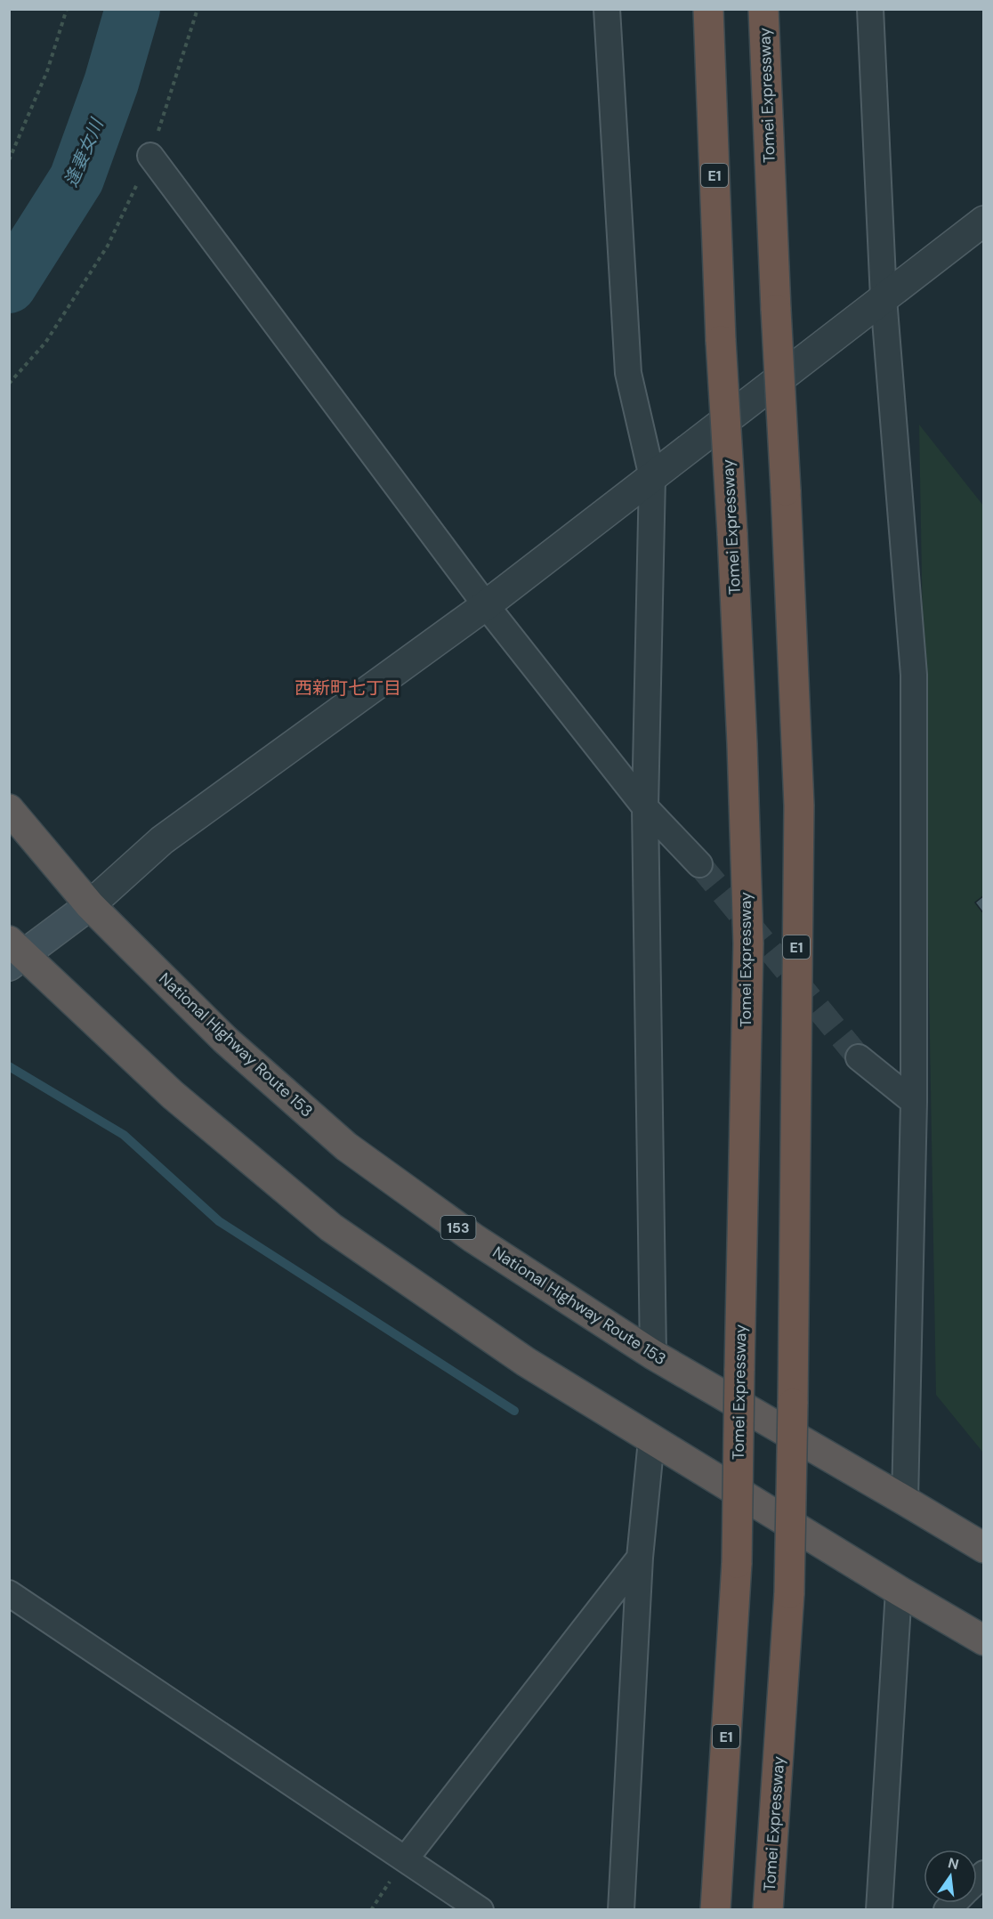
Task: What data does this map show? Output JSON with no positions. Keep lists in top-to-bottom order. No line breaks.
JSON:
{"streets":{"highway":["Tomei Expressway","E1","National Highway Route 153","153"]},"districts":["西新町七丁目"],"water":["逢妻女川"],"north":"top"}
